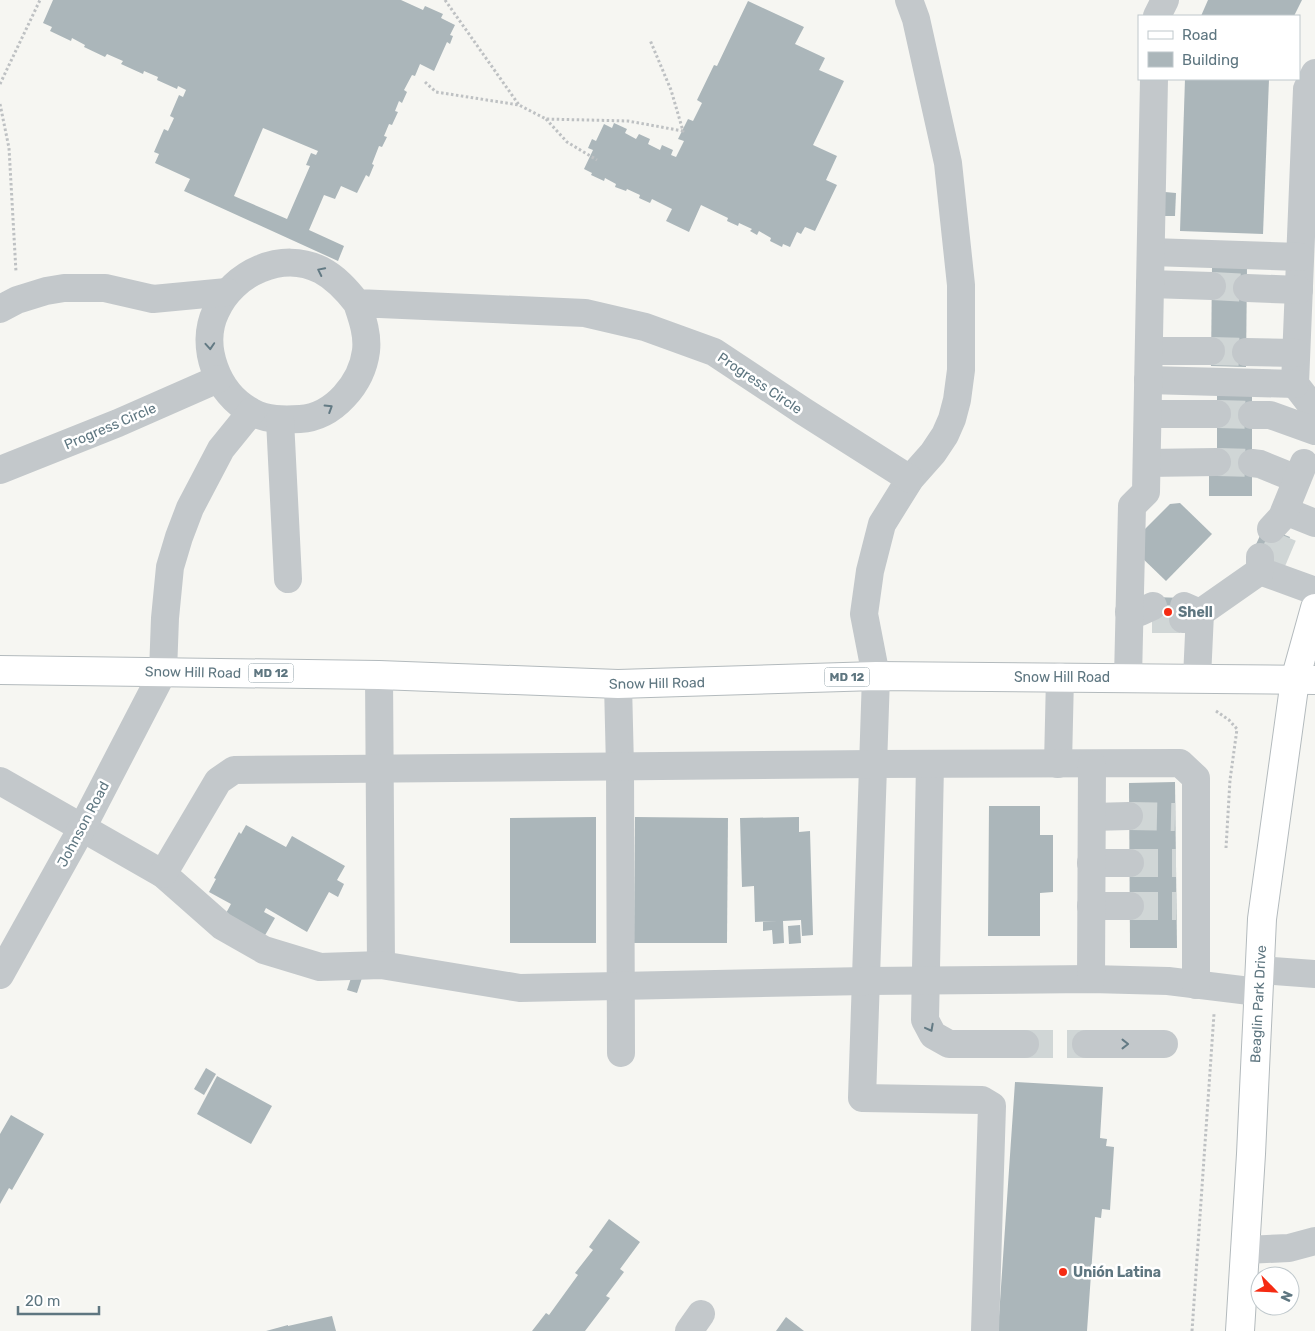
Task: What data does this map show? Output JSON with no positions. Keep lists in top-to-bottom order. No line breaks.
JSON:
{"streets":{"main road":["Snow Hill Road","MD 12","Beaglin Park Drive"],"street":["Progress Circle","Johnson Road"]},"crossings":[["Snow Hill Road","Johnson Road"],["Snow Hill Road","Beaglin Park Drive"]],"places":["Shell","Unión Latina"],"legend":["Road","Building"],"scale_bar":"20 m","north":"bottom right"}
